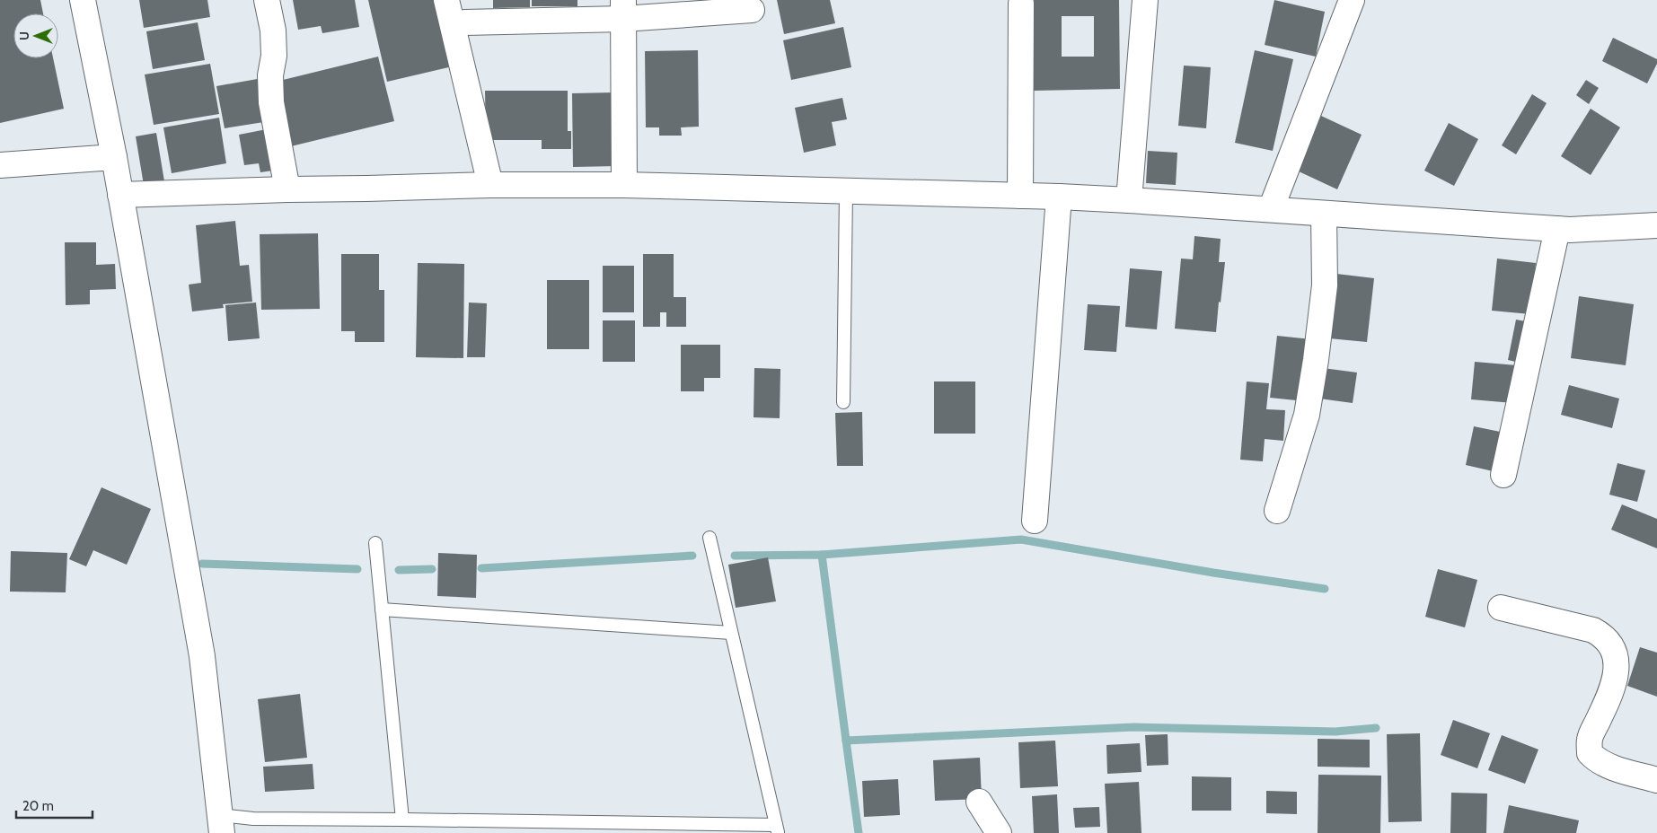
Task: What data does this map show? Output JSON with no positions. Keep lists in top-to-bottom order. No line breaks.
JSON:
{"scale_bar":"20 m","north":"left"}
